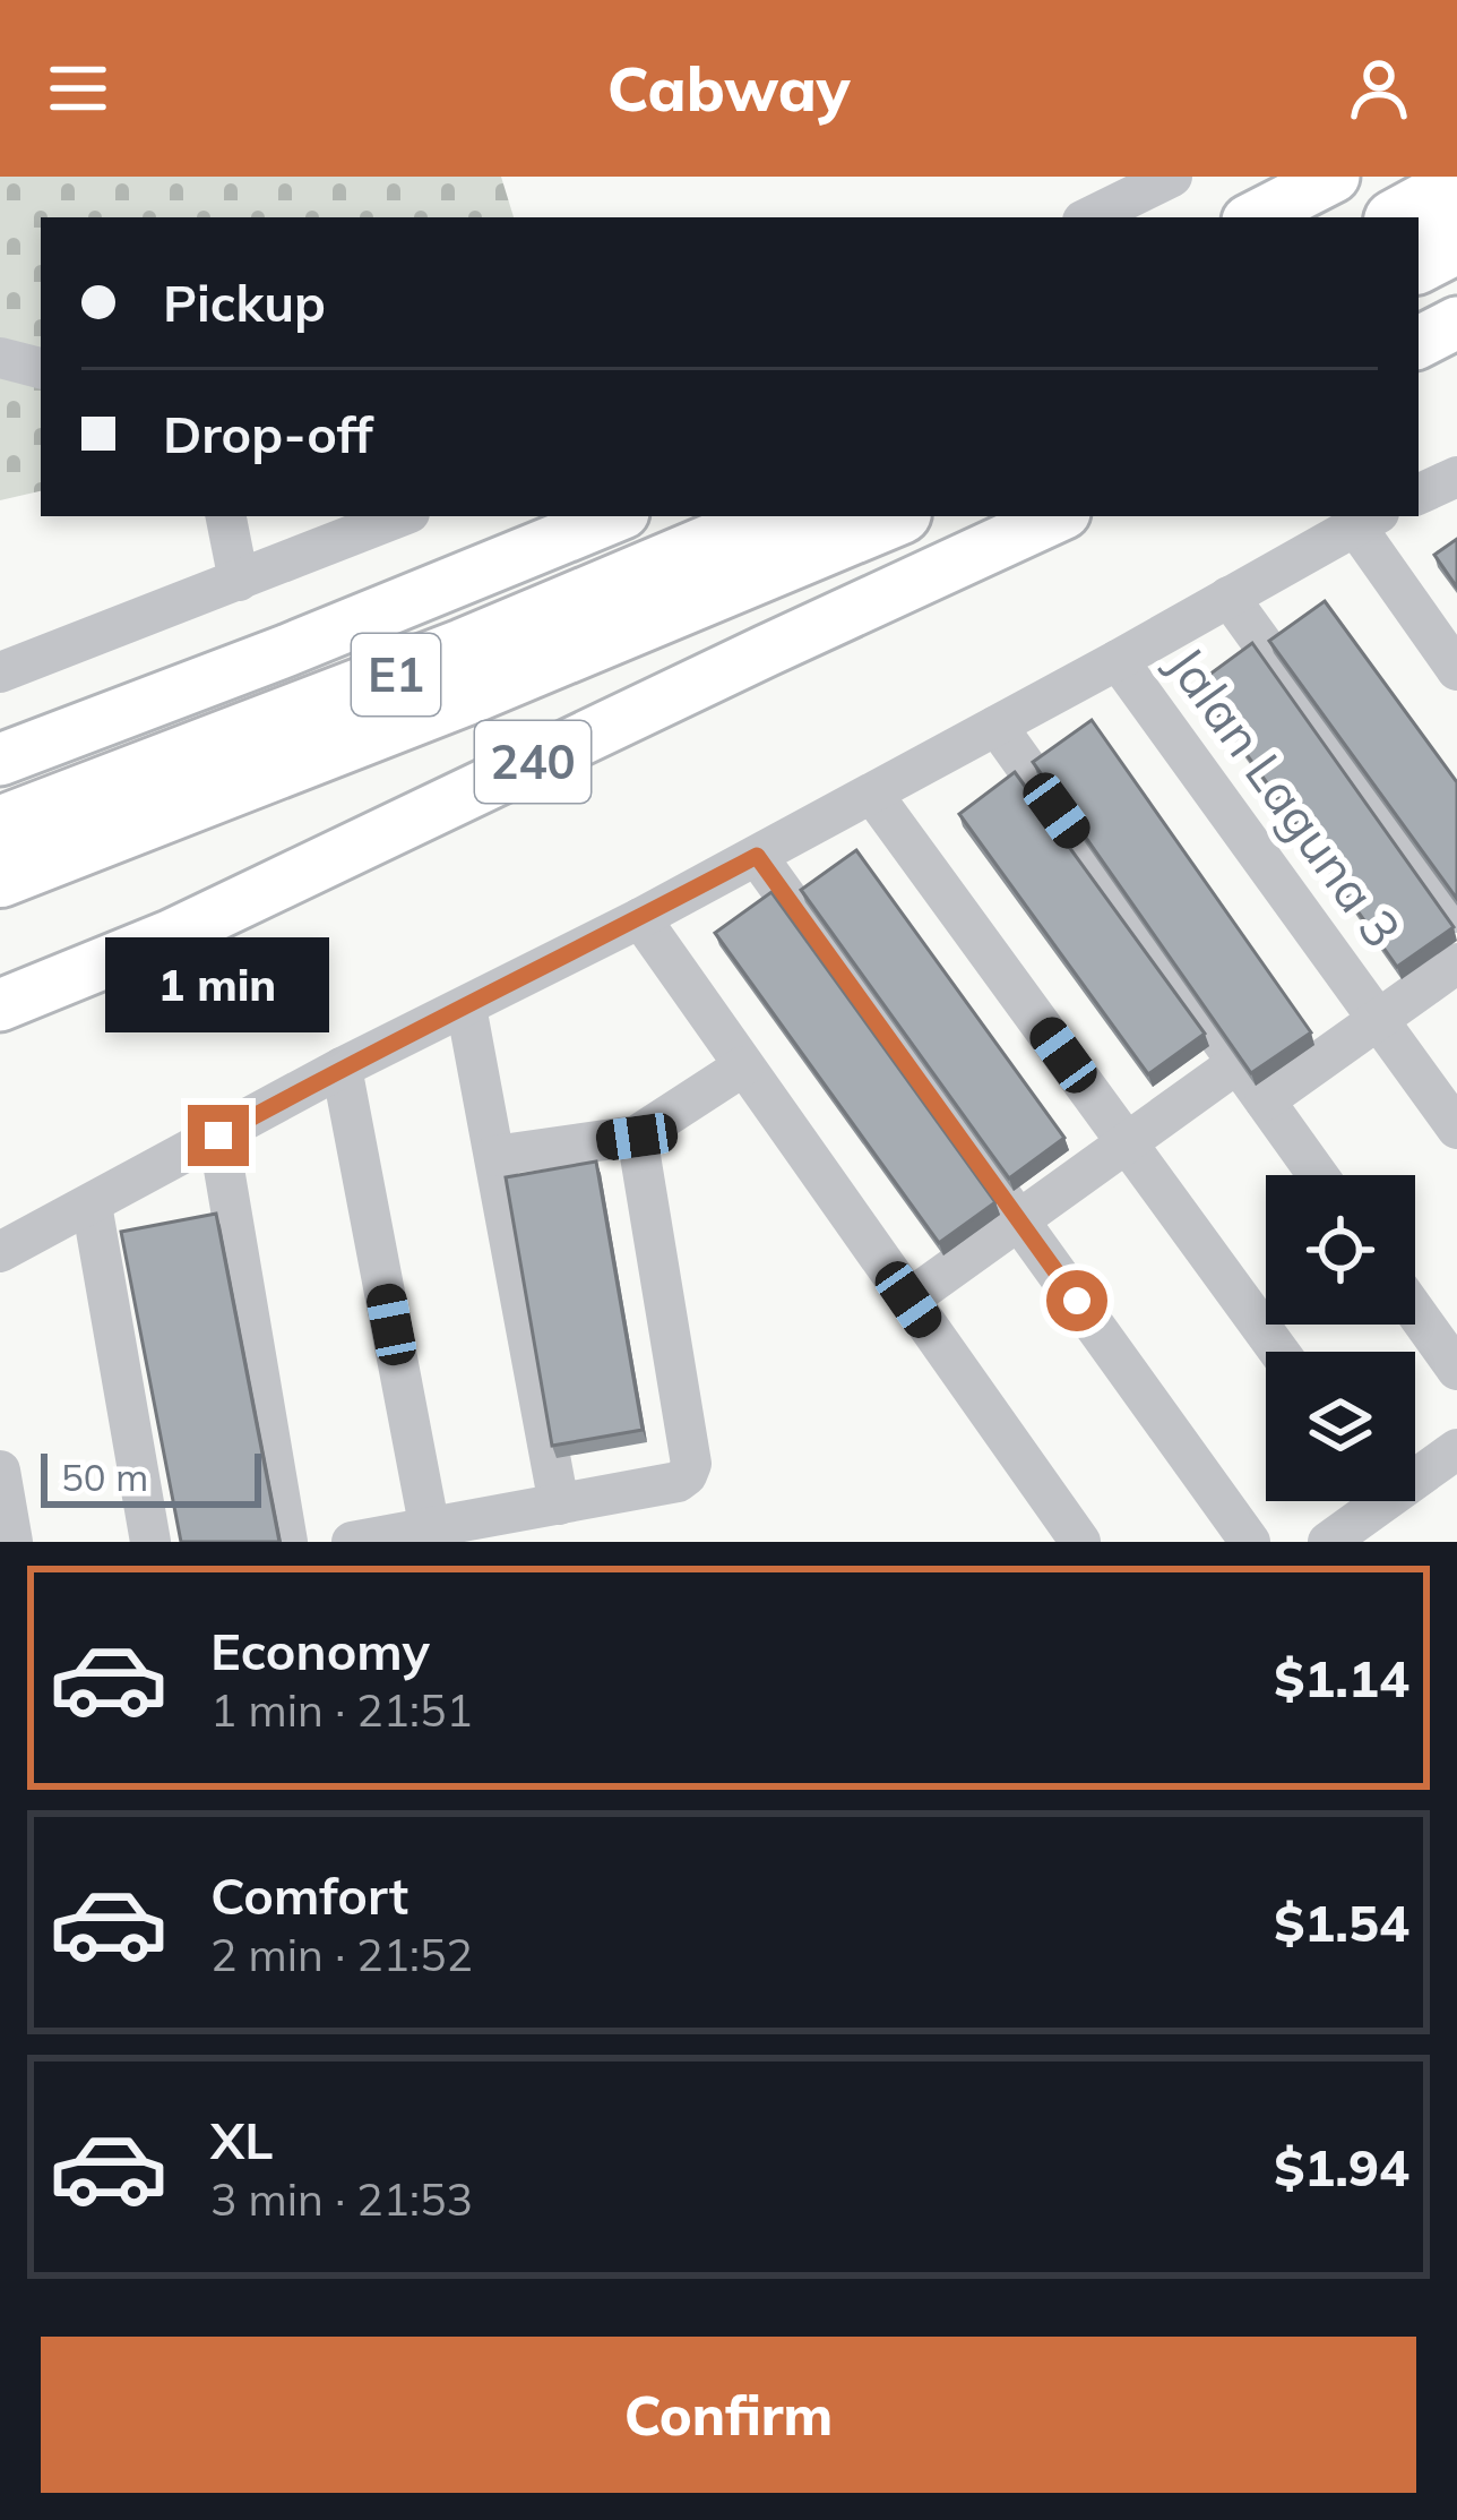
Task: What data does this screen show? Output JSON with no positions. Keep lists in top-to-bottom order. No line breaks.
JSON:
{"streets":{"highway":["E1"],"main road":["240"],"street":["Jalan Laguna 3"]},"scale_bar":"50 m","page":{"header":"Cabway","banner":["Pickup","Drop-off"],"bubble":"1 min","scale":"50 m","list":[{"name":"Economy","note":"1 min · 21:51","value":"$1.14"},{"name":"Comfort","note":"2 min · 21:52","value":"$1.54"},{"name":"XL","note":"3 min · 21:53","value":"$1.94"}],"buttons":"Confirm"}}
